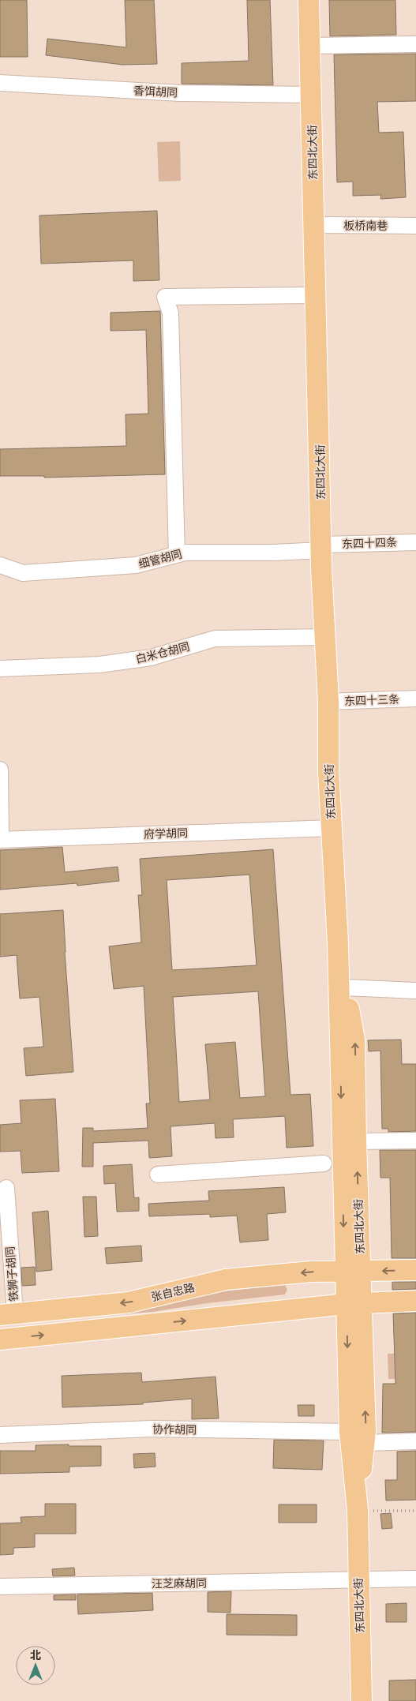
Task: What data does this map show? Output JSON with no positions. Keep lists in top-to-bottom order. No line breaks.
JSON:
{"streets":{"main road":["东四北大街","张自忠路"],"street":["香饵胡同","板桥南巷","东四十四条","细管胡同","白米仓胡同","东四十三条","府学胡同","铁狮子胡同","协作胡同","汪芝麻胡同"]},"crossings":[["香饵胡同","东四北大街"],["东四北大街","板桥南巷"],["东四北大街","东四十四条"],["东四北大街","细管胡同"],["东四北大街","白米仓胡同"],["东四北大街","东四十三条"],["东四北大街","府学胡同"],["东四北大街","张自忠路"],["东四北大街","协作胡同"],["东四北大街","汪芝麻胡同"],["东四十四条","细管胡同"],["铁狮子胡同","张自忠路"]],"north":"top"}
